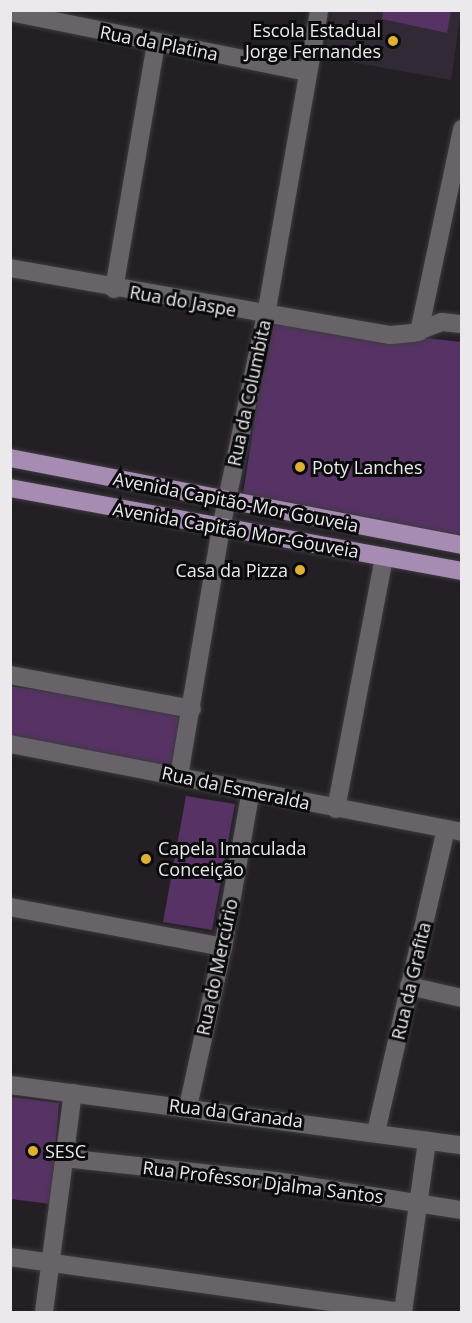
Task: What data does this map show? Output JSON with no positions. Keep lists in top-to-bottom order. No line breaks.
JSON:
{"streets":{"main road":["Avenida Capitão-Mor Gouveia","Avenida Capitão Mor-Gouveia"],"street":["Rua da Platina","Rua do Jaspe","Rua da Columbita","Rua da Esmeralda","Rua do Mercúrio","Rua da Grafita","Rua da Granada","Rua Professor Djalma Santos"]},"crossings":[["Rua da Platina","Rua da Columbita"],["Rua do Jaspe","Rua da Columbita"],["Rua da Columbita","Avenida Capitão-Mor Gouveia"],["Rua da Columbita","Avenida Capitão Mor-Gouveia"],["Rua da Columbita","Rua da Esmeralda"],["Rua da Esmeralda","Rua do Mercúrio"],["Rua da Esmeralda","Rua da Grafita"],["Rua do Mercúrio","Rua da Granada"],["Rua da Grafita","Rua da Granada"]],"places":["Escola Estadual Jorge Fernandes","Poty Lanches","Casa da Pizza","Capela Imaculada Conceição","SESC"]}
